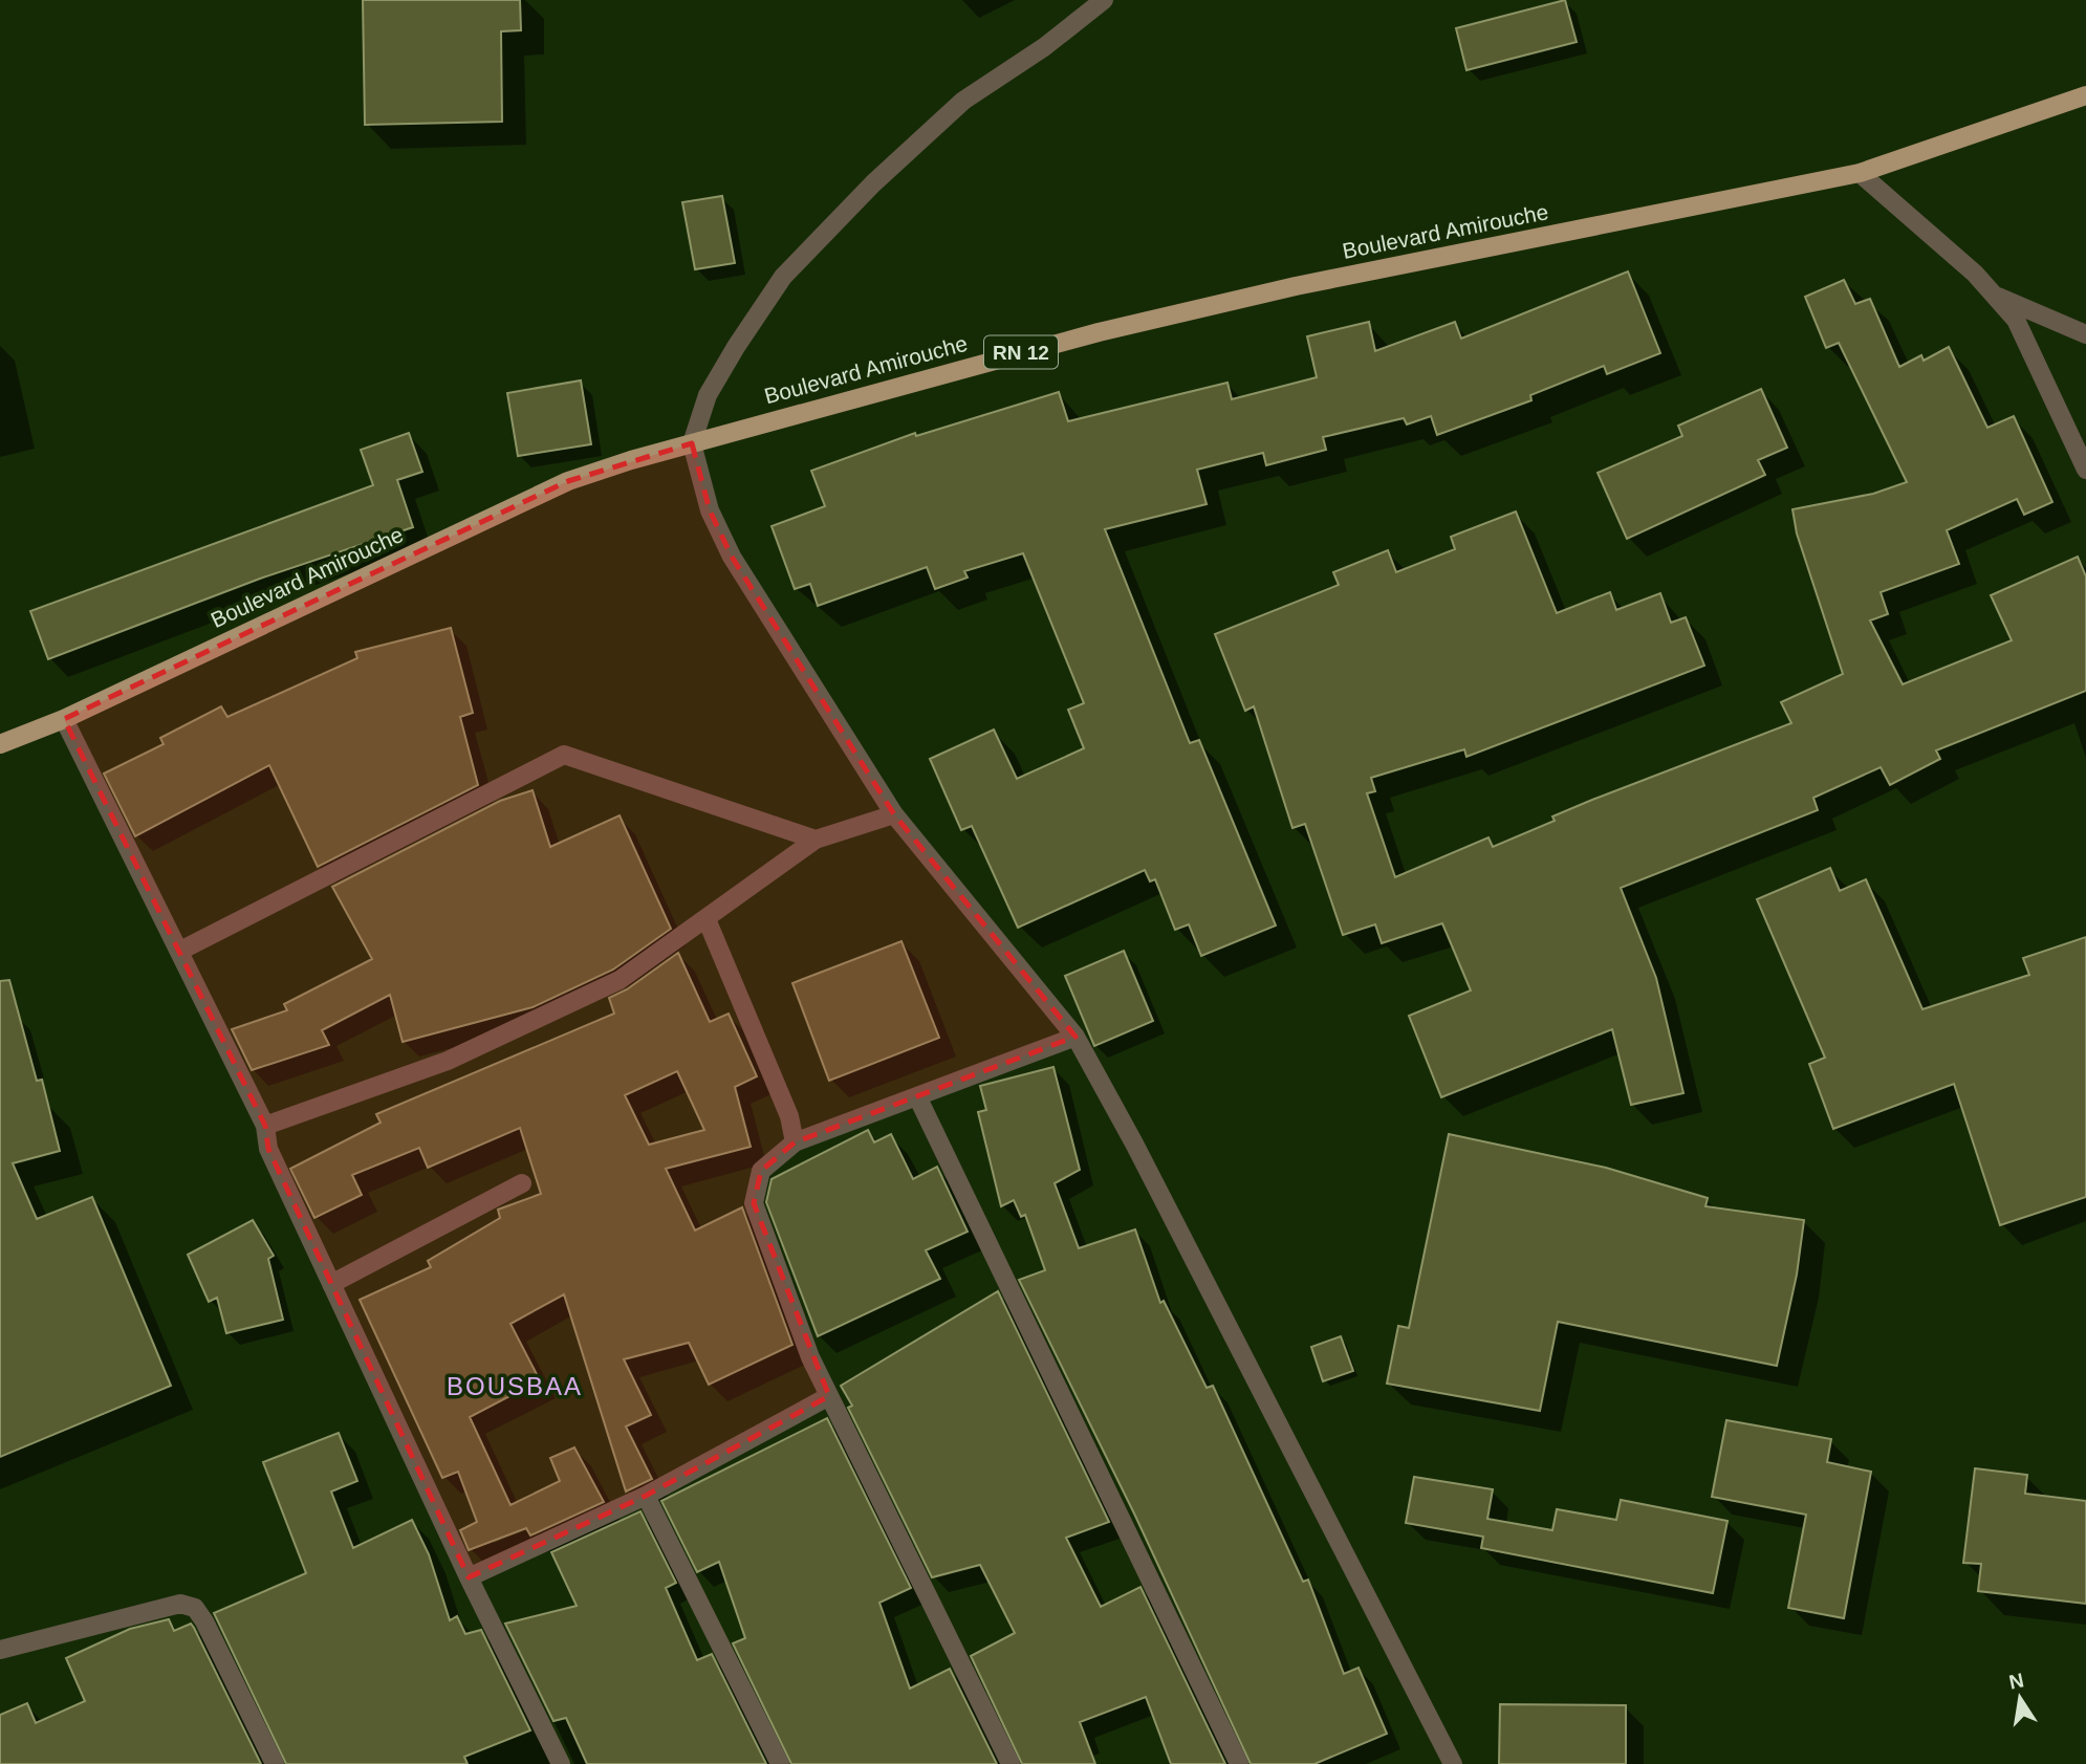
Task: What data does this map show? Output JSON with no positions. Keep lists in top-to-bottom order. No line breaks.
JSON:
{"streets":{"main road":["Boulevard Amirouche","RN 12"]},"districts":["BOUSBAA"],"north":"top"}
